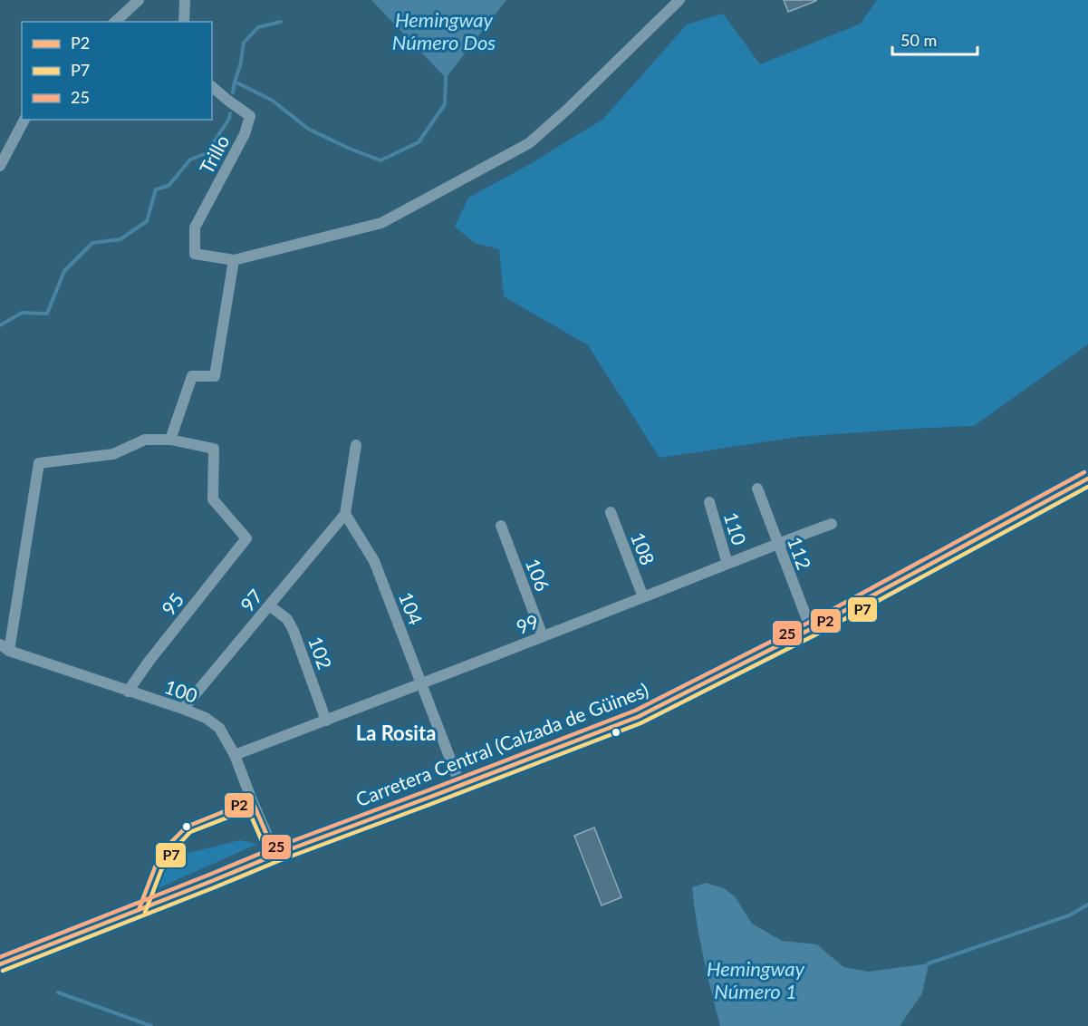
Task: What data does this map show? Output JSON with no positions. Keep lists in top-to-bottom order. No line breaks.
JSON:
{"streets":{"main road":["Carretera Central (Calzada de Güines)"],"street":["Trillo","110","108","112","106","97","95","104","99","102","100"]},"crossings":[["110","99"],["108","99"],["112","99"],["112","Carretera Central (Calzada de Güines)"],["106","99"],["97","104"],["97","102"],["97","100"],["95","100"],["104","99"],["104","Carretera Central (Calzada de Güines)"],["99","102"],["99","100"],["100","Carretera Central (Calzada de Güines)"]],"districts":["La Rosita"],"water":["Hemingway Número Dos","Hemingway Número 1"],"lines":["transit line 25","transit line P2","transit line P7"],"legend":["P2","P7","25"],"scale_bar":"50 m"}
